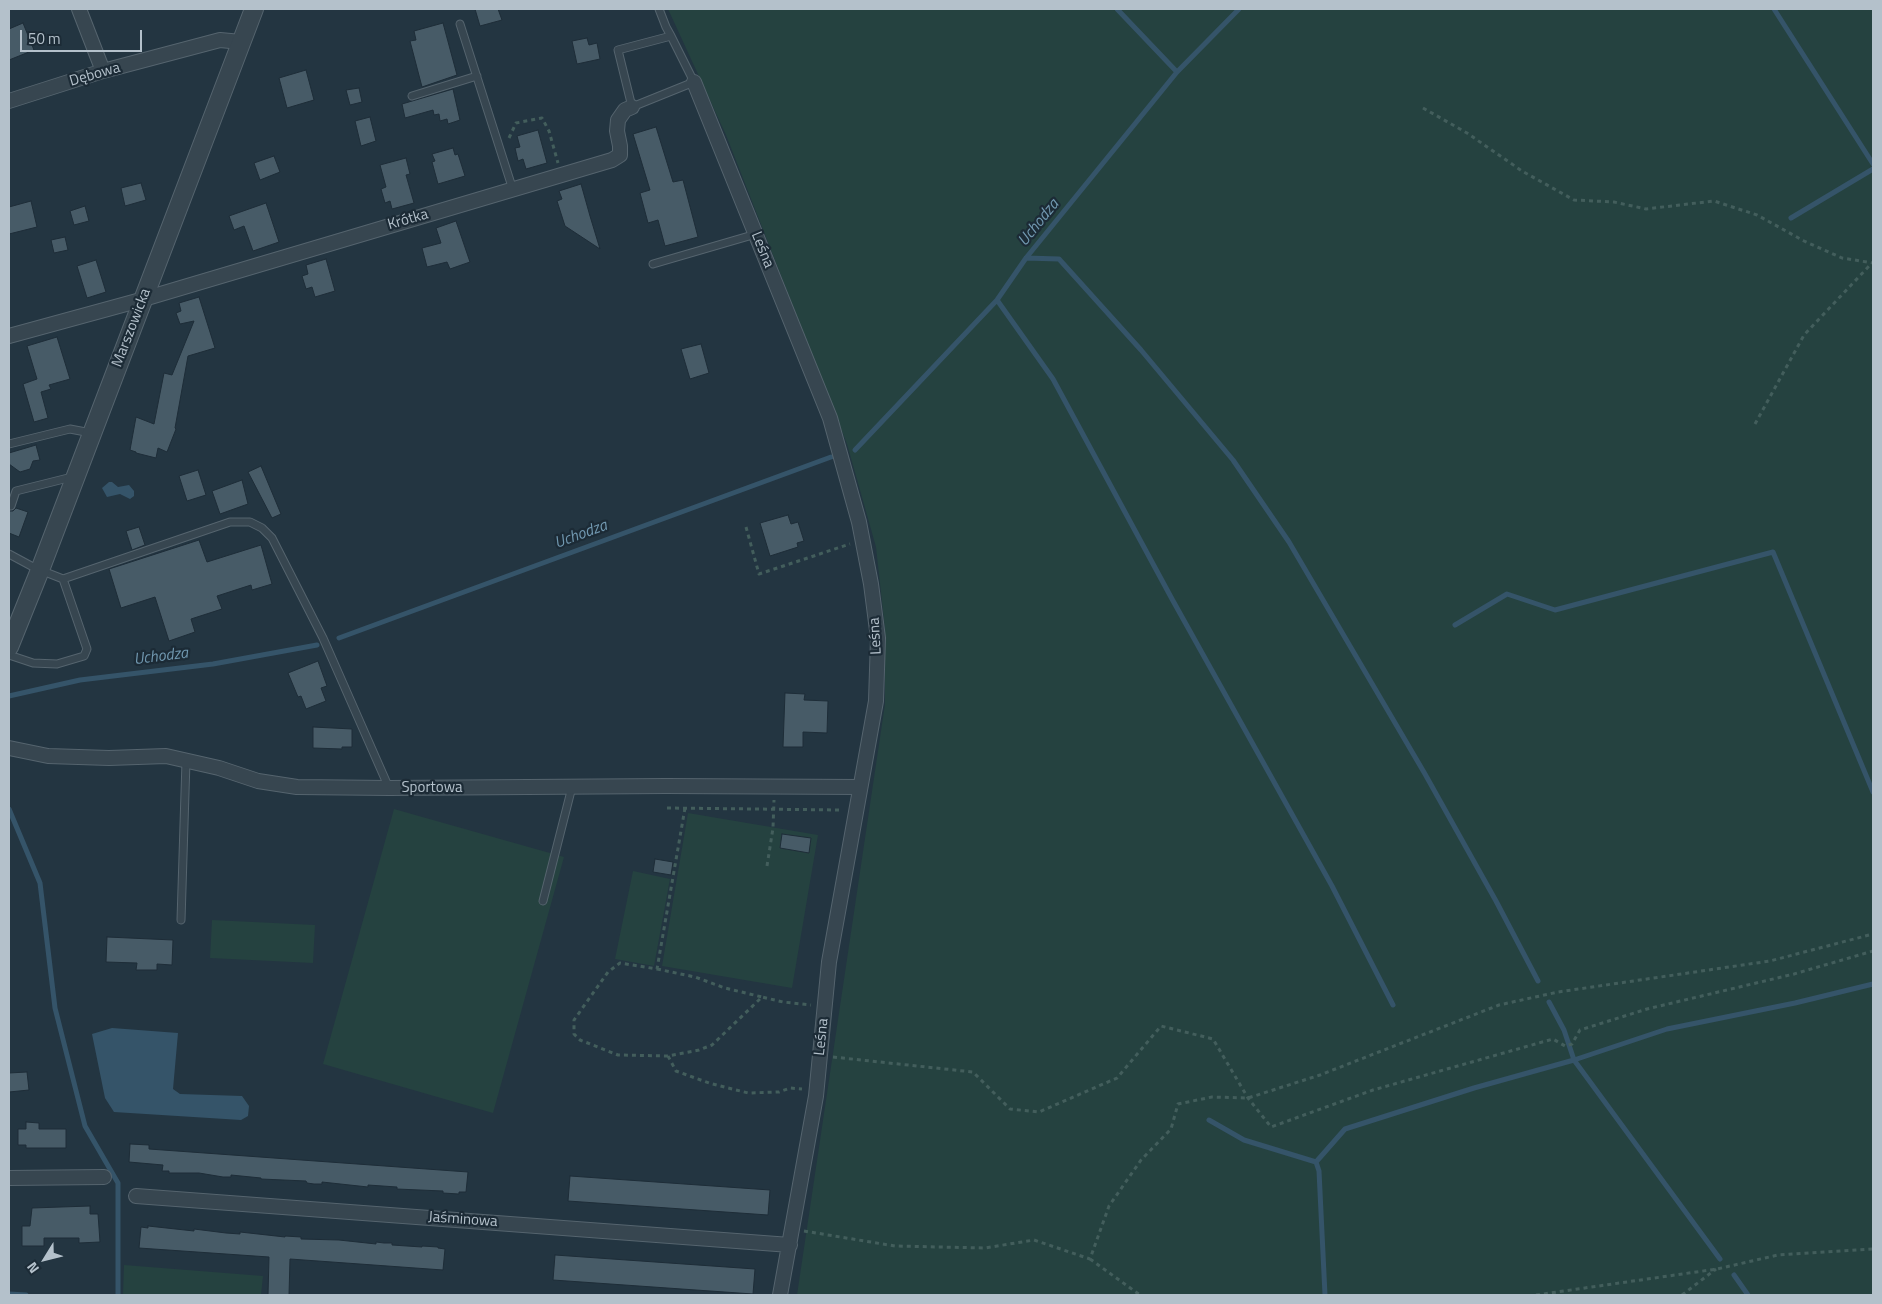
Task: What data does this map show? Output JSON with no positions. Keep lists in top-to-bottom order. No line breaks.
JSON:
{"streets":{"street":["Dębowa","Krótka","Leśna","Marszowicka","Sportowa","Jaśminowa"]},"crossings":[["Dębowa","Marszowicka"],["Krótka","Marszowicka"],["Leśna","Sportowa"],["Leśna","Jaśminowa"]],"water":["Uchodza"],"scale_bar":"50 m","north":"bottom left"}
